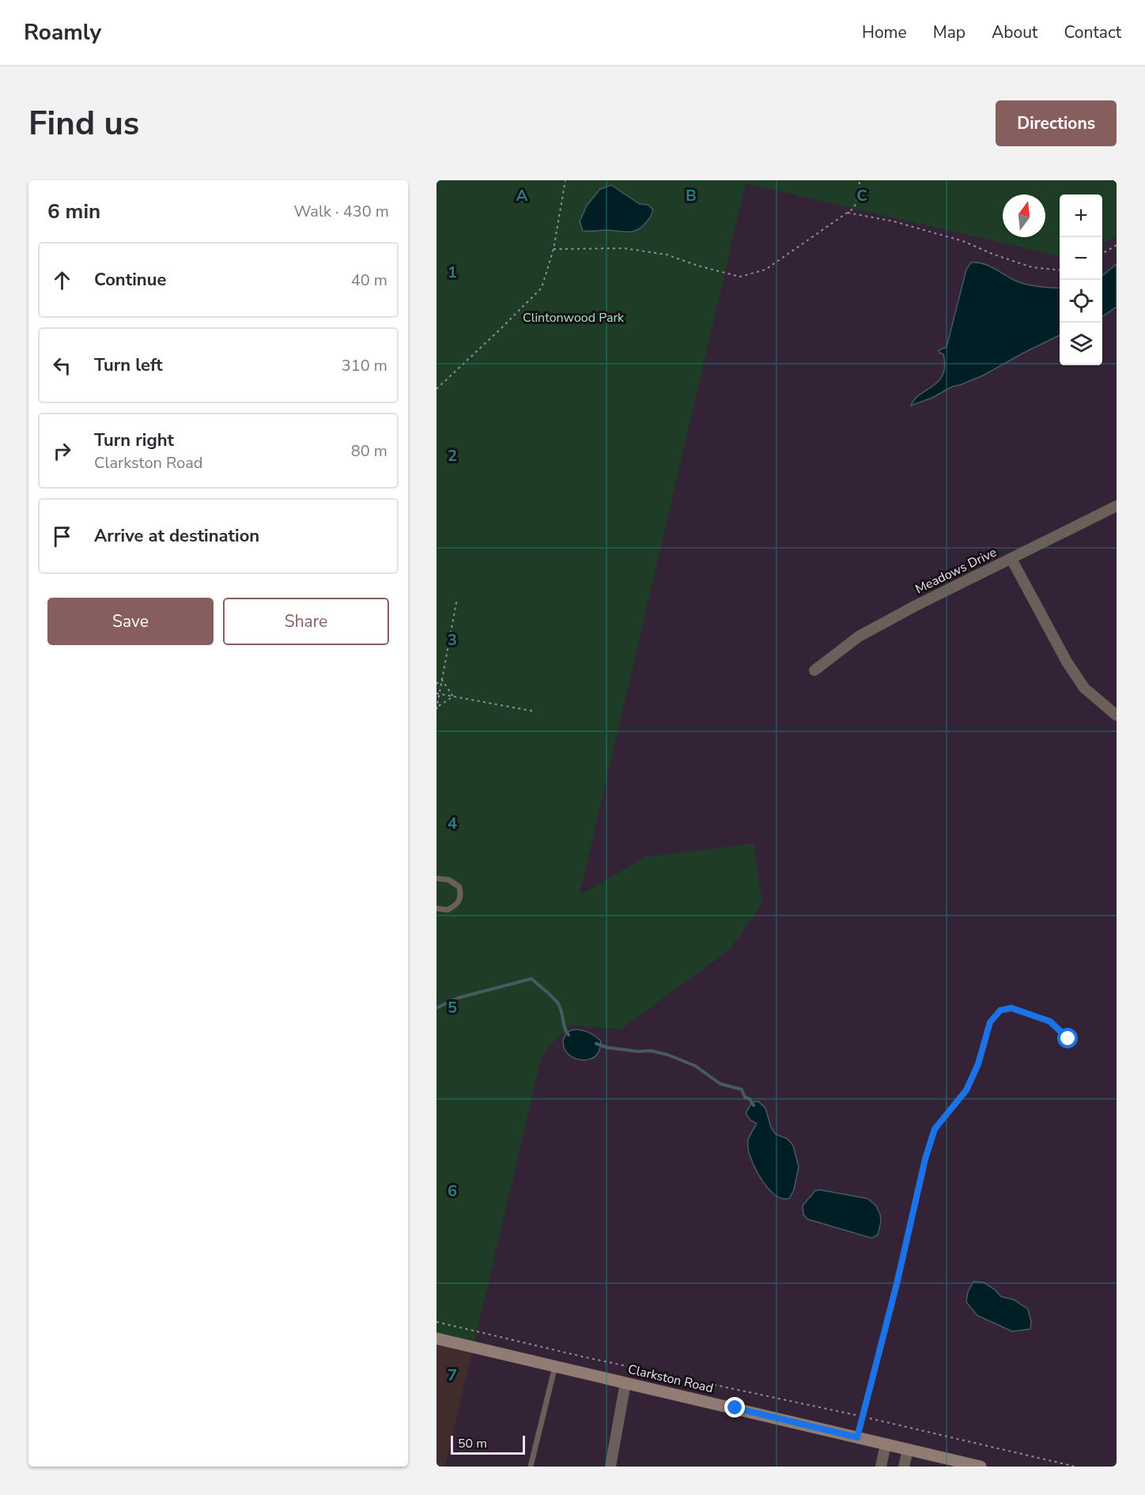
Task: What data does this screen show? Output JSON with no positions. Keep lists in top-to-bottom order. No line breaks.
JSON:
{"streets":{"street":["Meadows Drive","Clarkston Road"]},"parks":["Clintonwood Park"],"scale_bar":"50 m","north":"top","page":{"header":"Roamly","nav":["Home","Map","About","Contact"],"buttons":["Directions",["Save","Share"]],"title":"Find us","heading":["6 min","Walk · 430 m"],"map_buttons":["+","−"],"list":[["Continue","40 m"],["Turn left","310 m"],["Turn right","Clarkston Road","80 m"],"Arrive at destination"],"scale":"50 m"},"grid":{"columns":["A","B","C"],"rows":["1","2","3","4","5","6","7"]}}
